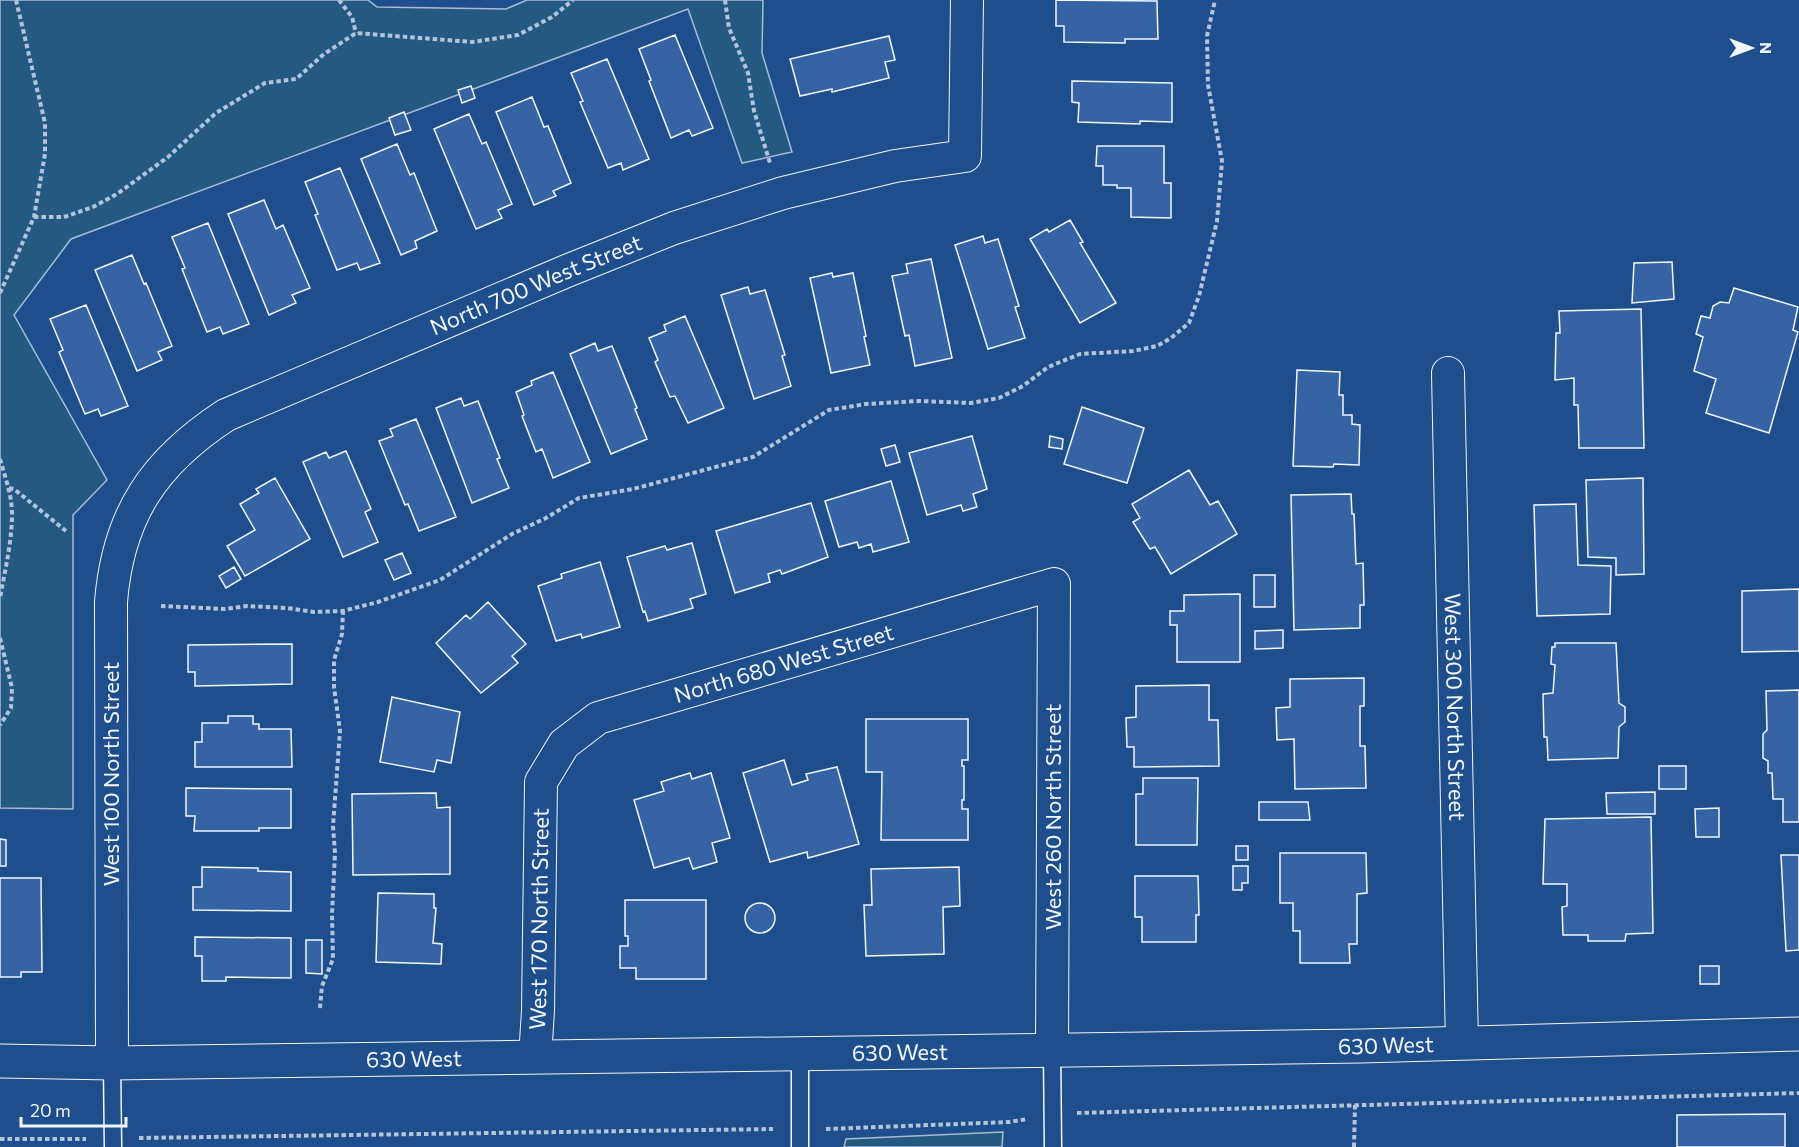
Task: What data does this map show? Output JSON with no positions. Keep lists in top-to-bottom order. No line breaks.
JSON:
{"streets":{"street":["North 700 West Street","North 680 West Street","West 300 North Street","West 100 North Street","West 260 North Street","West 170 North Street","630 West"]},"crossings":[["North 700 West Street","West 100 North Street"],["North 680 West Street","West 260 North Street"],["North 680 West Street","West 170 North Street"],["West 300 North Street","630 West"],["West 100 North Street","630 West"],["West 260 North Street","630 West"],["West 170 North Street","630 West"]],"scale_bar":"20 m","north":"right"}
